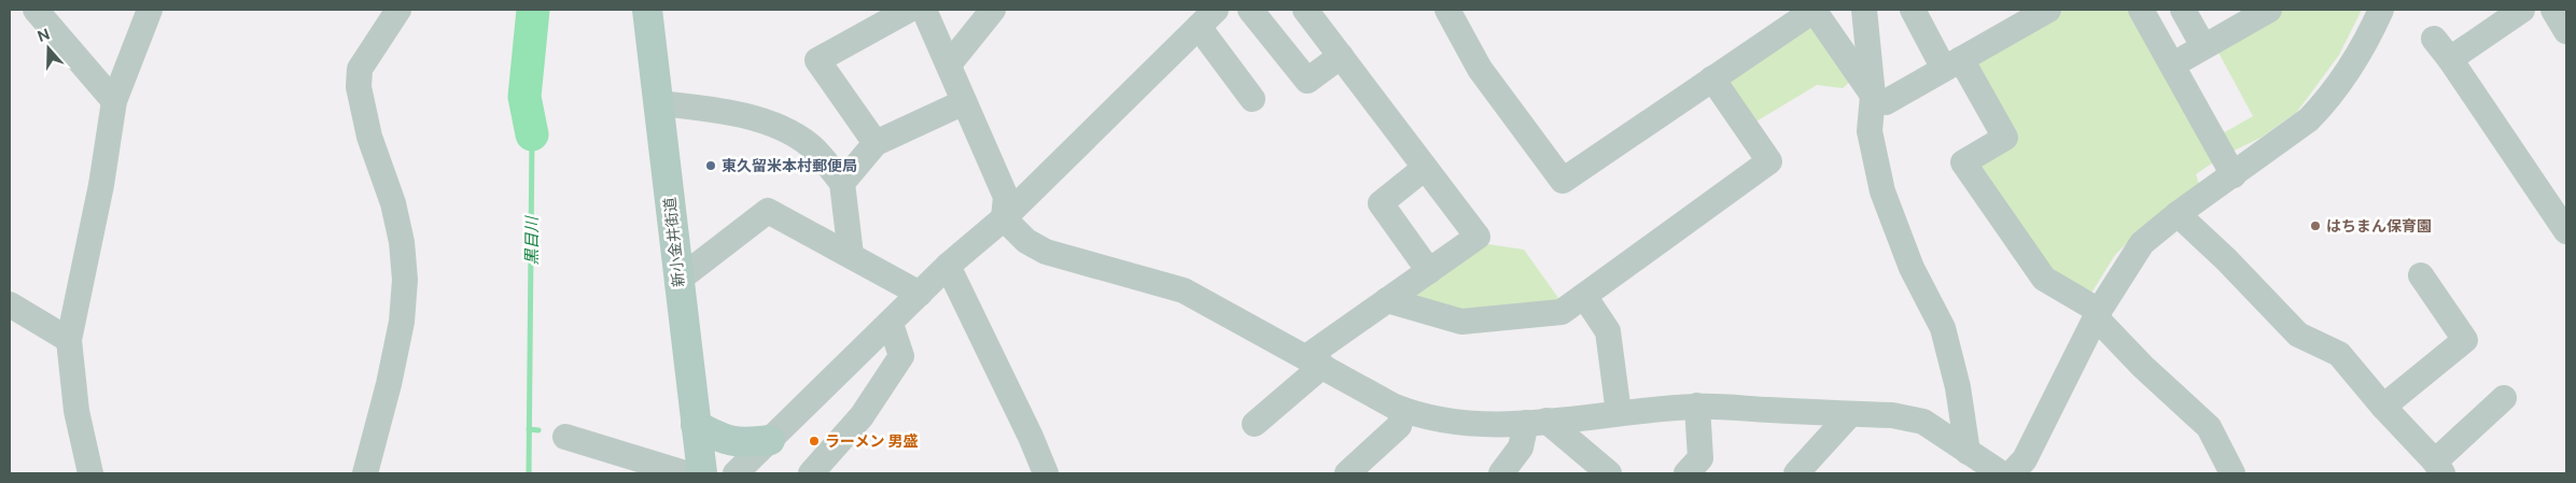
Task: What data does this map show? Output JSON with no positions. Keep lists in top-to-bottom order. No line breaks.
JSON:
{"streets":{"main road":["新小金井街道"]},"water":["黒目川"],"places":["東久留米本村郵便局","はちまん保育園","ラーメン 男盛"],"north":"top"}
